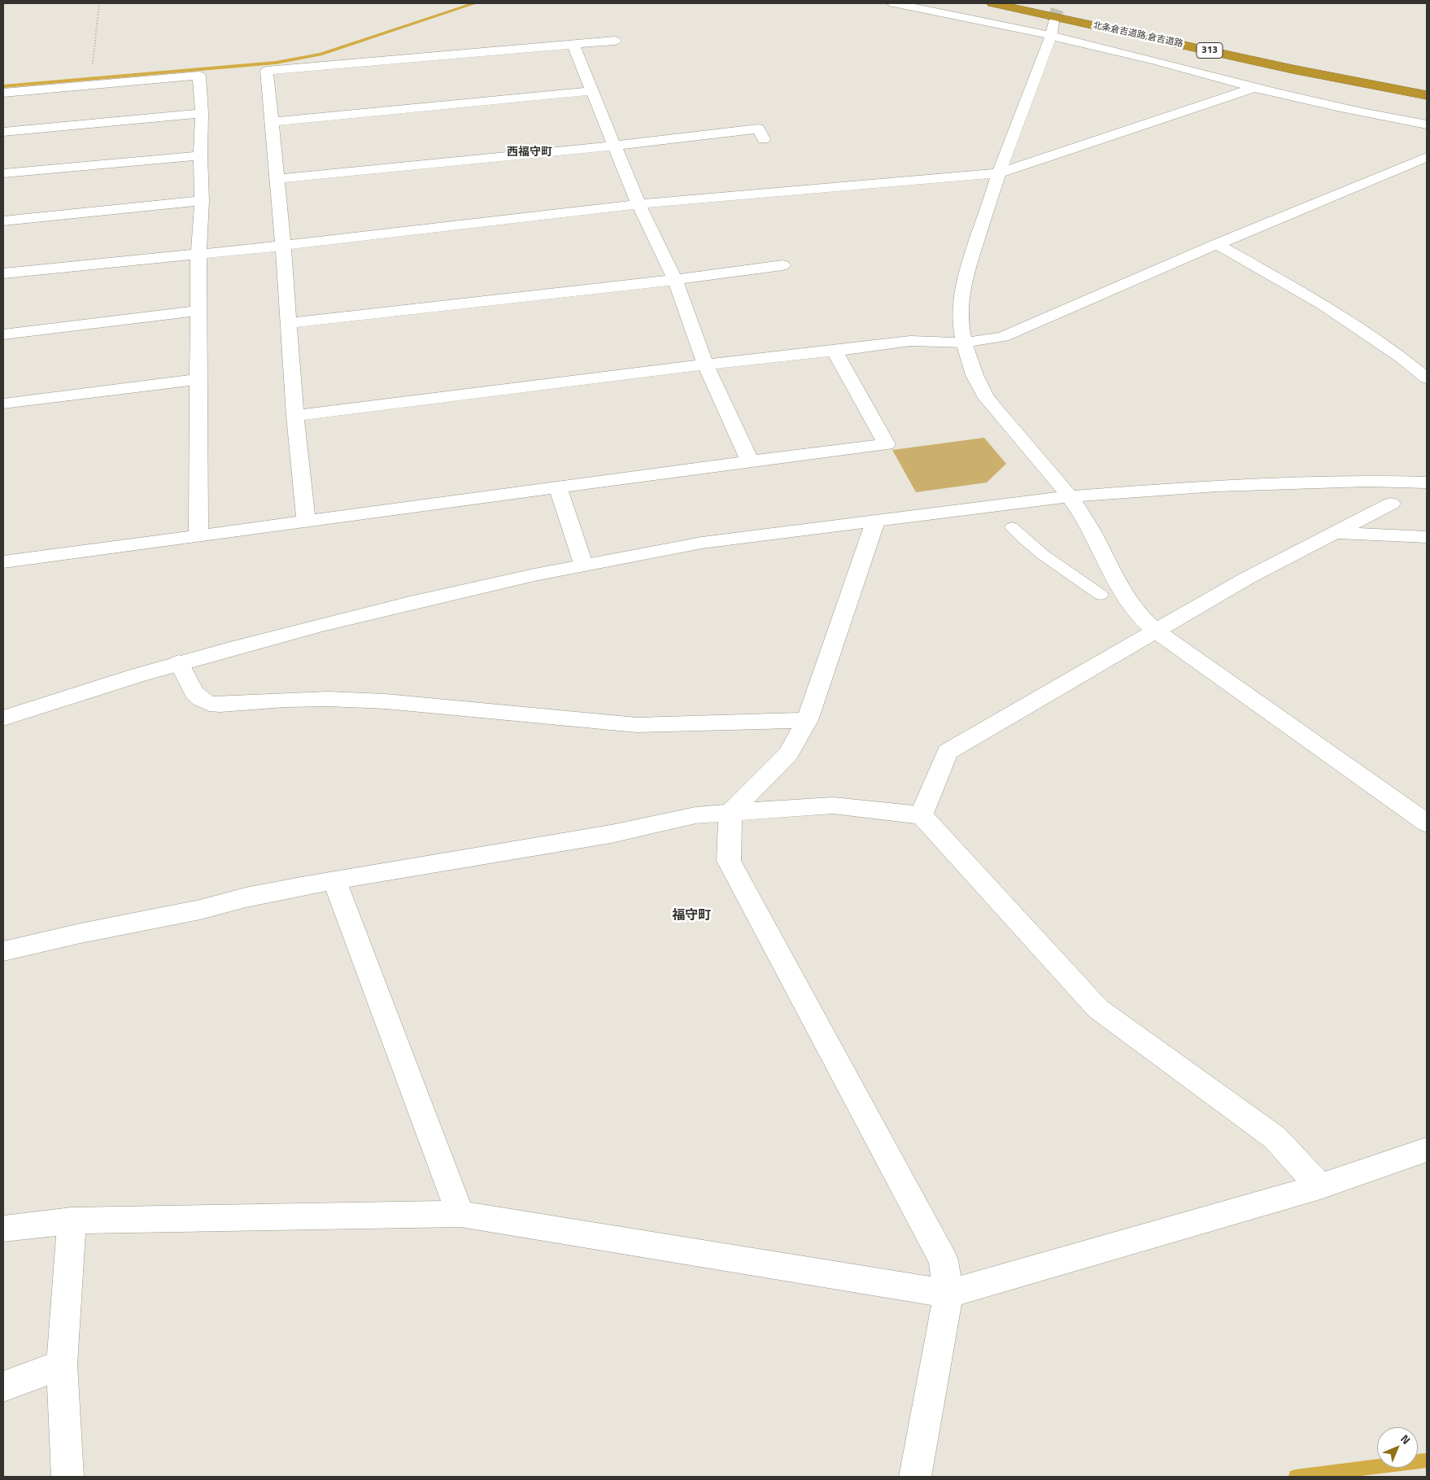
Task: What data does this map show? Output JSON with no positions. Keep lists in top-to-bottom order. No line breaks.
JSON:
{"streets":{"highway":["北条倉吉道路;倉吉道路","313"]},"districts":["西福守町","福守町"],"north":"top right"}
